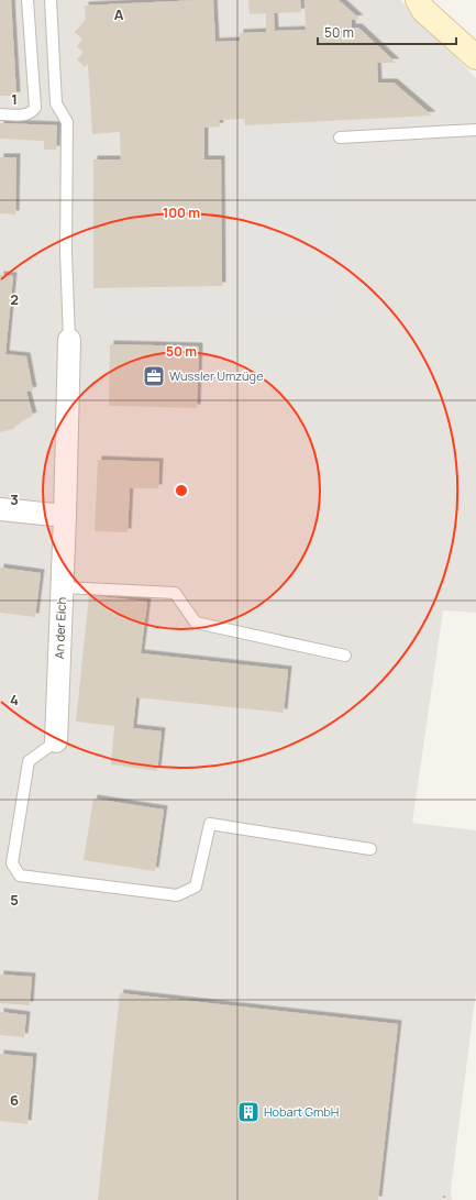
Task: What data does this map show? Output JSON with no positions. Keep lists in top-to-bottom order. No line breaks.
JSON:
{"streets":{"street":["An der Eich"]},"places":{"office":["Wussler Umzüge"],"building":["Hobart GmbH"]},"scale_bar":"50 m","grid":{"columns":["A"],"rows":["1","2","3","4","5","6"]},"rings":["100 m","50 m"]}
